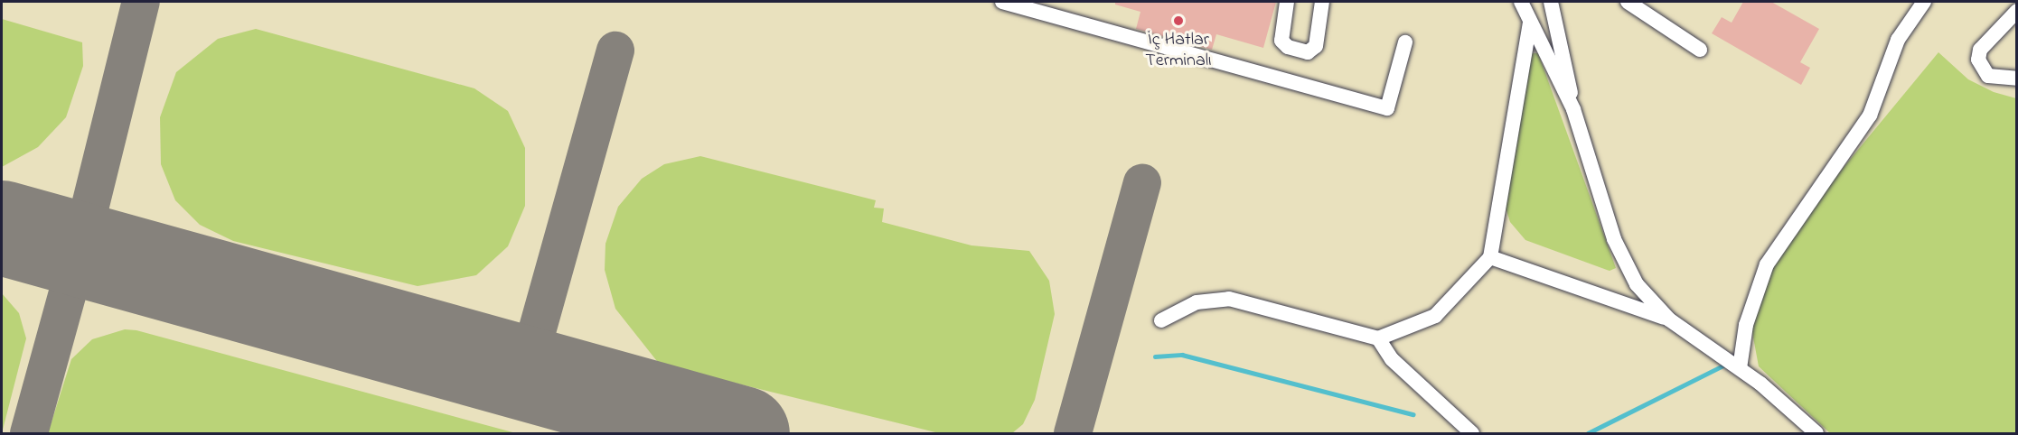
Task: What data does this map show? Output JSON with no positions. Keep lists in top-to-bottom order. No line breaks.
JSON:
{"places":["İç Hatlar Terminalı"]}
